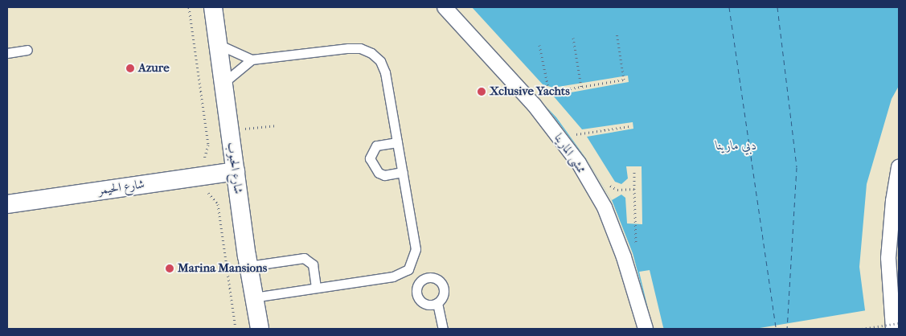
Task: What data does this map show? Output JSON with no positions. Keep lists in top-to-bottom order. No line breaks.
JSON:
{"streets":{"street":["ممشى المارينا","شارع الحبوب","شارع الحيمر"]},"crossings":[["شارع الحبوب","شارع الحيمر"]],"water":["دبي مارينا"],"places":["Azure","Xclusive Yachts","Marina Mansions"]}
